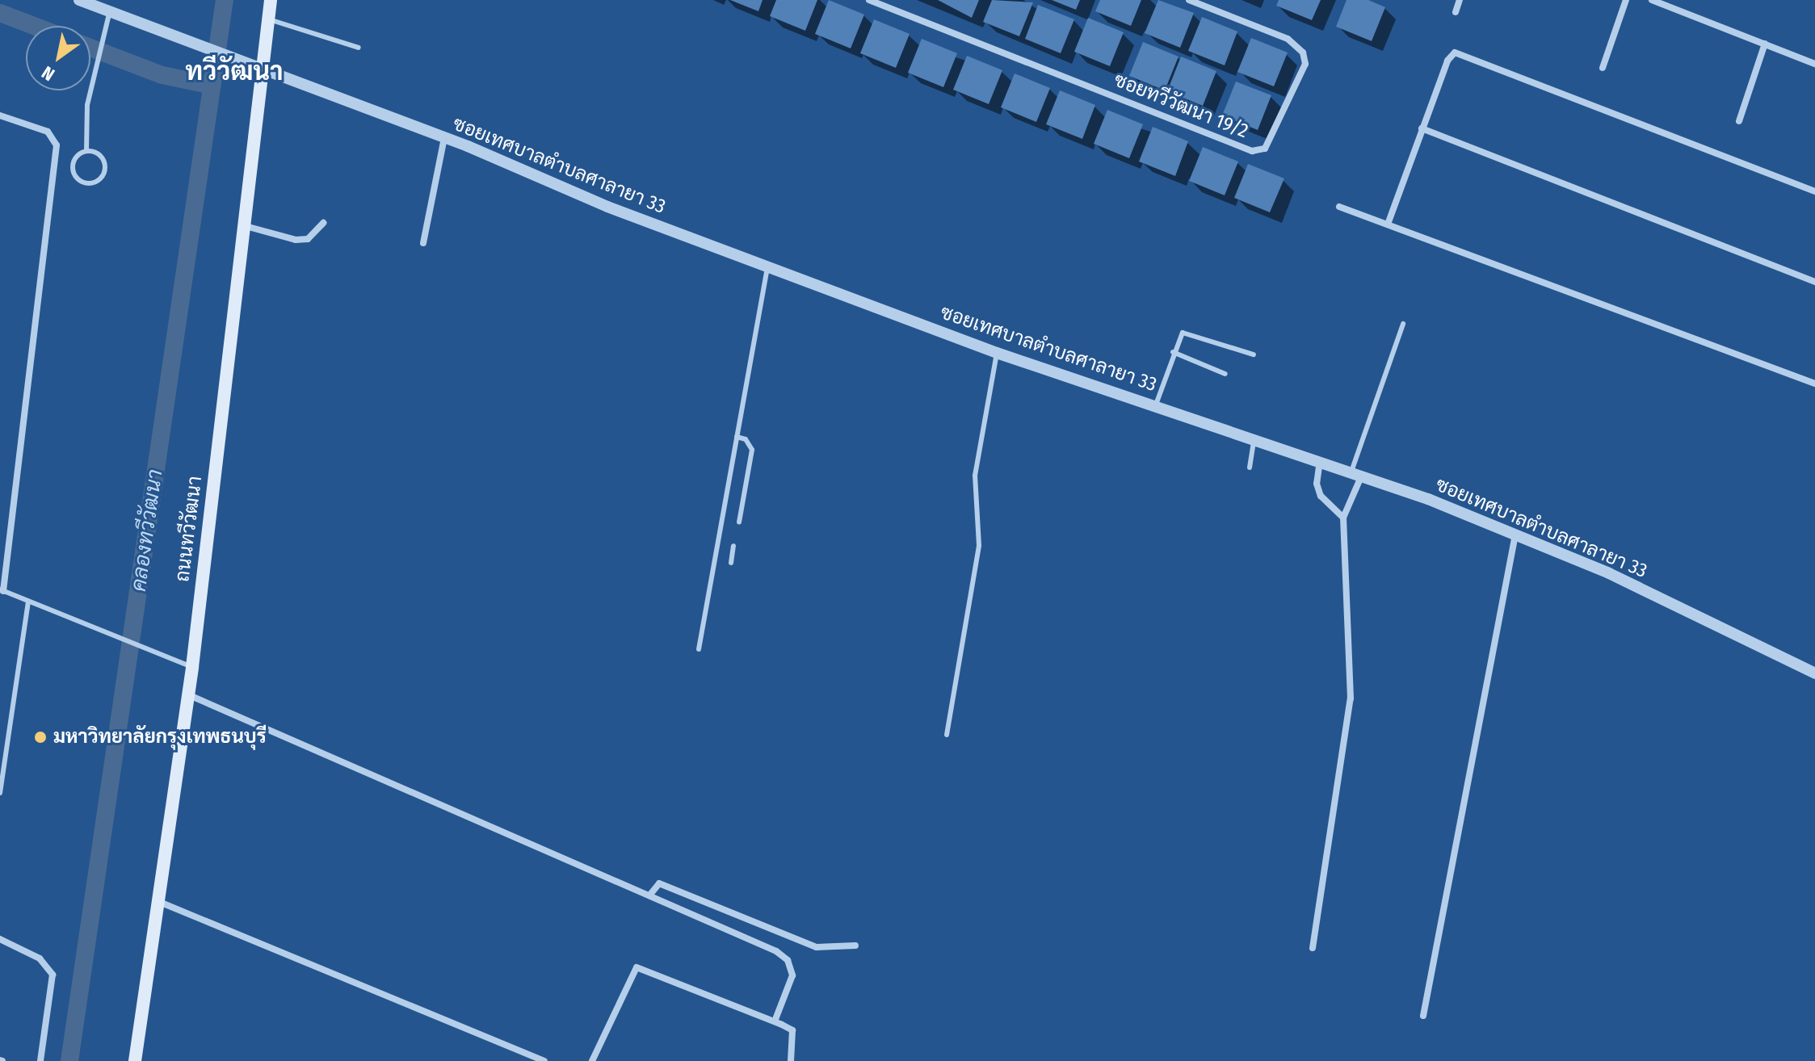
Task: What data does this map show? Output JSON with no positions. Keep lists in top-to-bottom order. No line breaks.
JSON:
{"streets":{"main road":["ถนนทวีวัฒนา"],"street":["ซอยทวีวัฒนา 19/2","ซอยเทศบาลตำบลศาลายา 33"]},"crossings":[["ซอยเทศบาลตำบลศาลายา 33","ถนนทวีวัฒนา"]],"districts":["ทวีวัฒนา"],"water":["คลองทวีวัฒนา"],"places":["มหาวิทยาลัยกรุงเทพธนบุรี"],"north":"bottom left"}
